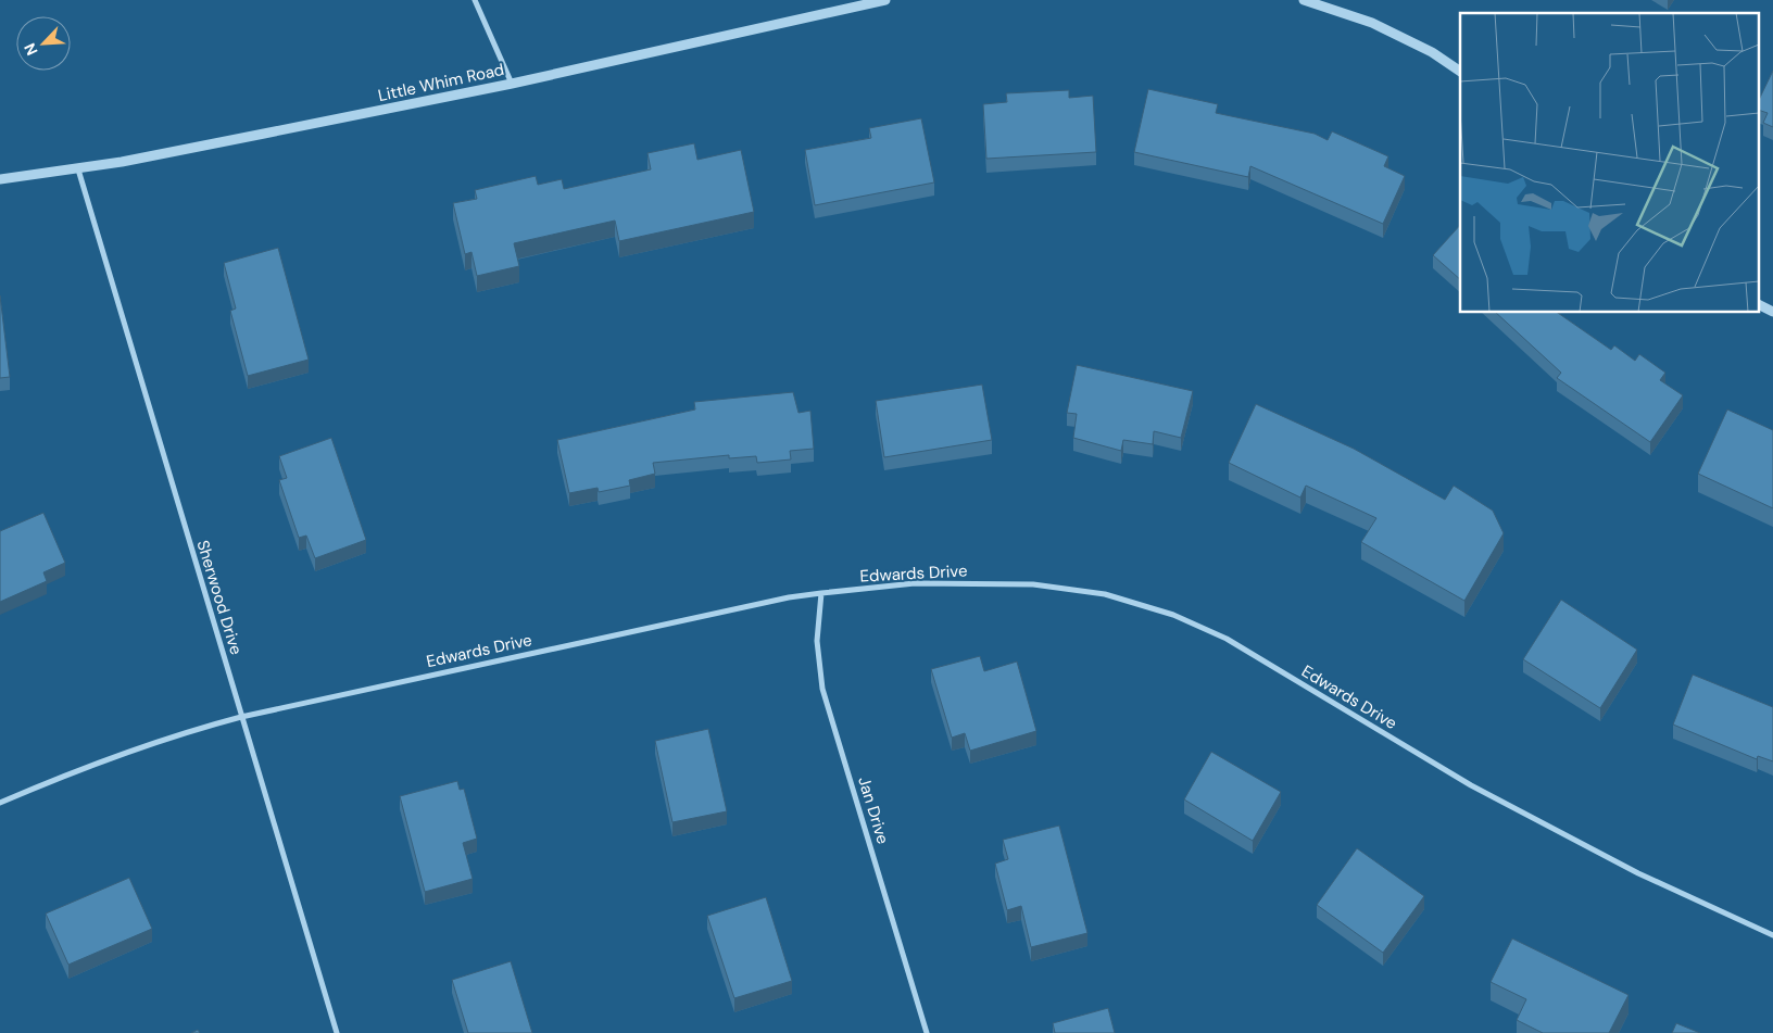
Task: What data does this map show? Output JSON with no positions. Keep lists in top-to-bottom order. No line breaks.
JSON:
{"streets":{"street":["Little Whim Road","Edwards Drive","Sherwood Drive","Jan Drive"]},"crossings":[["Little Whim Road","Sherwood Drive"],["Edwards Drive","Sherwood Drive"],["Edwards Drive","Jan Drive"]],"north":"bottom left"}
